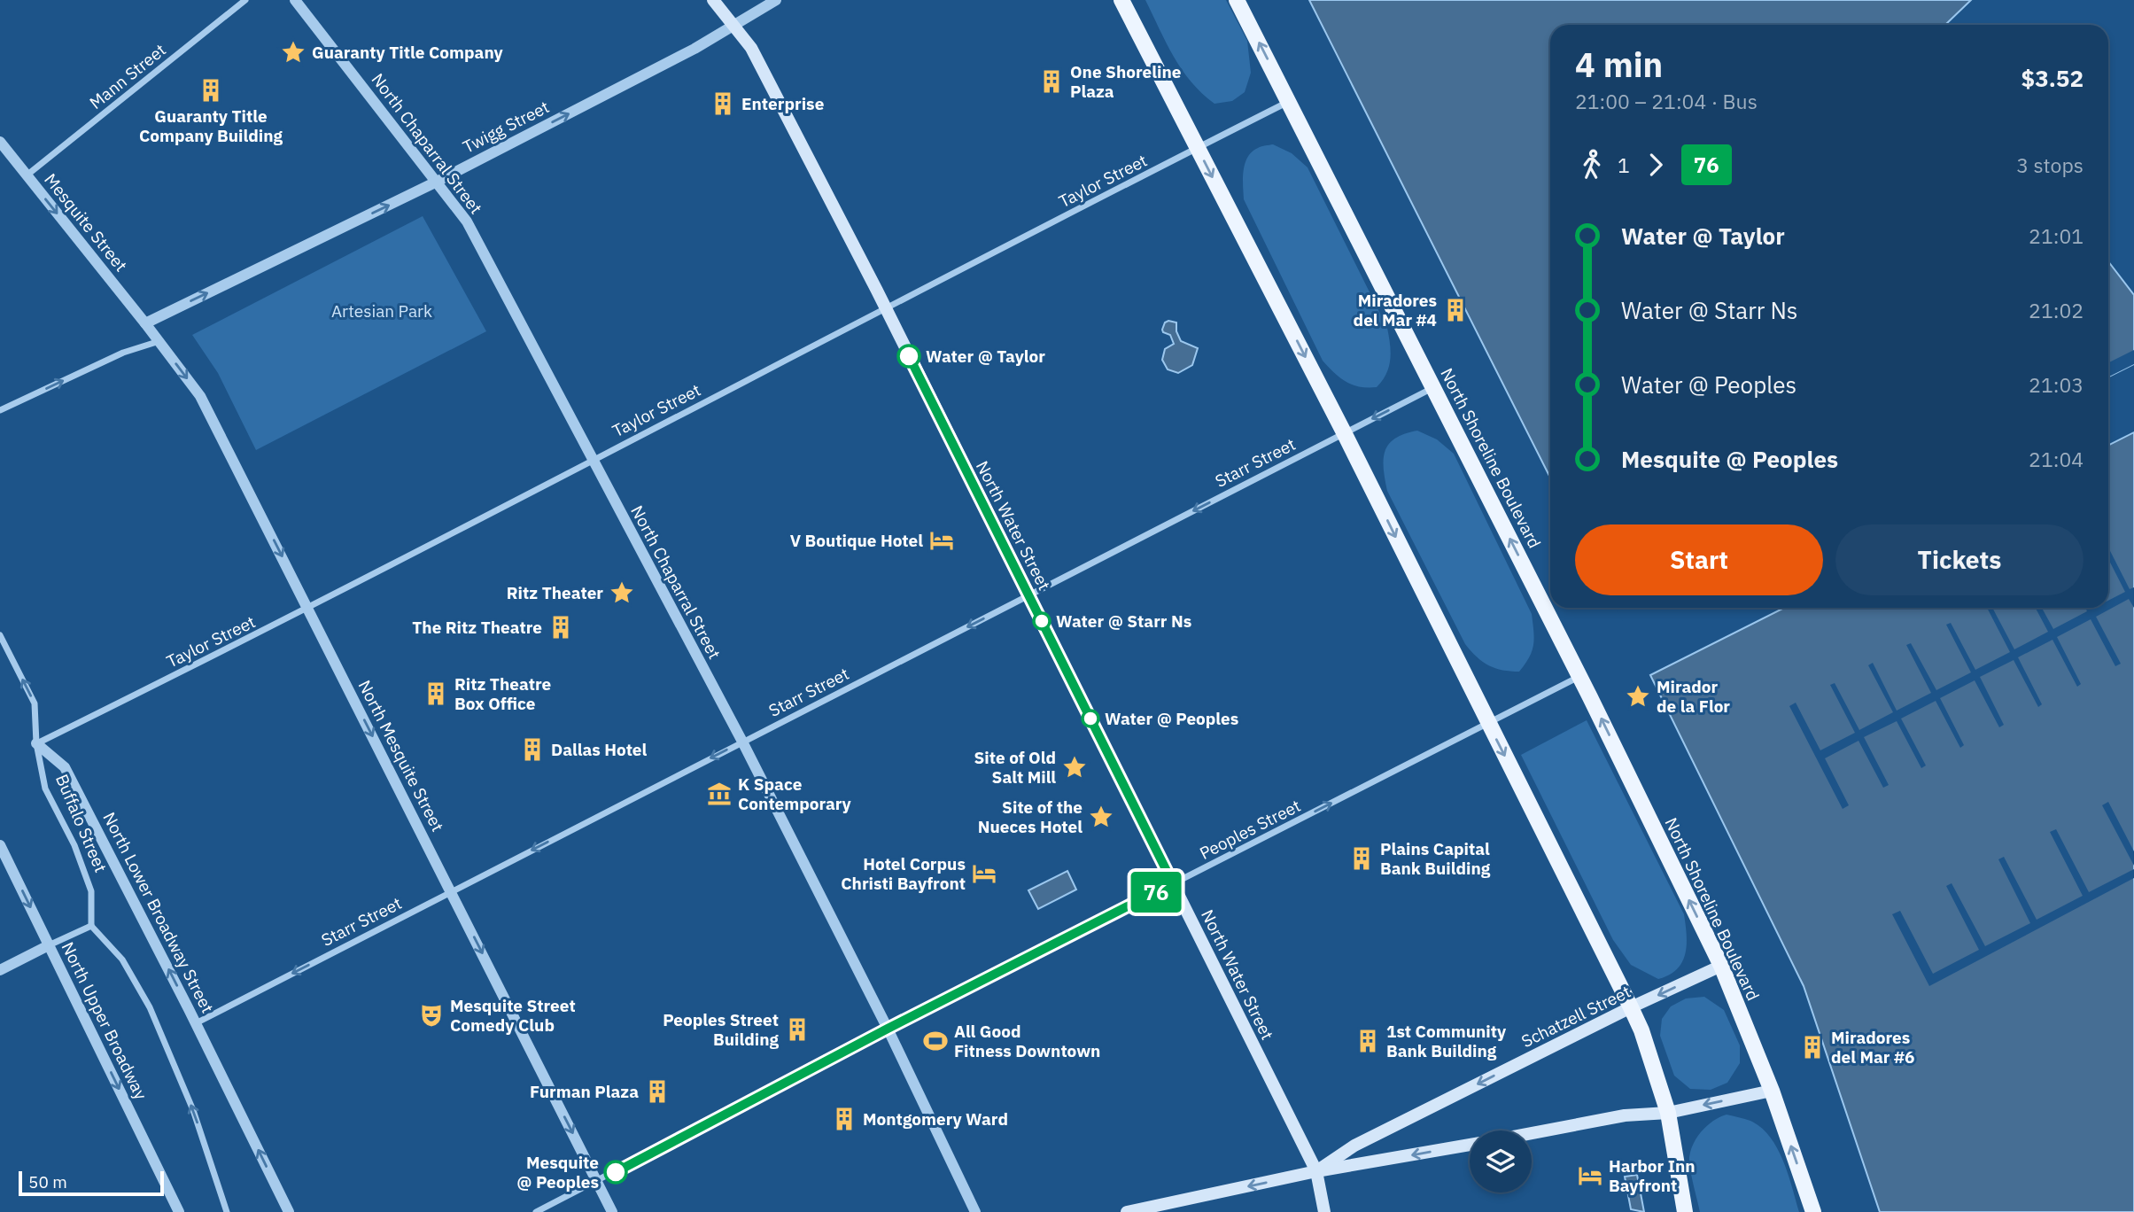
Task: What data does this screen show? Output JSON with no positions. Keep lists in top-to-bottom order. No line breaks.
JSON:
{"streets":{"main road":["North Shoreline Boulevard","North Water Street","Schatzell Street"],"street":["Mann Street","Twigg Street","North Chaparral Street","Taylor Street","Mesquite Street","Starr Street","North Mesquite Street","Buffalo Street","Peoples Street","North Lower Broadway Street","North Upper Broadway"]},"crossings":[["Mann Street","Mesquite Street"],["Twigg Street","North Chaparral Street"],["Twigg Street","Mesquite Street"],["Twigg Street","North Water Street"],["Twigg Street","North Mesquite Street"],["North Chaparral Street","Taylor Street"],["North Chaparral Street","Starr Street"],["North Chaparral Street","Peoples Street"],["Taylor Street","North Shoreline Boulevard"],["Taylor Street","North Water Street"],["Taylor Street","North Mesquite Street"],["Taylor Street","Buffalo Street"],["Taylor Street","North Lower Broadway Street"],["Mesquite Street","North Mesquite Street"],["North Shoreline Boulevard","Starr Street"],["North Shoreline Boulevard","Peoples Street"],["North Shoreline Boulevard","Schatzell Street"],["Starr Street","North Water Street"],["Starr Street","North Mesquite Street"],["Starr Street","North Lower Broadway Street"],["North Water Street","Peoples Street"],["North Water Street","Schatzell Street"],["North Mesquite Street","Peoples Street"],["Buffalo Street","North Lower Broadway Street"]],"one_way":["Twigg Street","Mesquite Street","Starr Street","North Mesquite Street","Schatzell Street"],"parks":["Artesian Park"],"places":{"place":["Guaranty Title Company","Ritz Theater","Mirador de la Flor","Site of Old Salt Mill","Site of the Nueces Hotel"],"building":["One Shoreline Plaza","Guaranty Title Company Building","Enterprise","Miradores del Mar #4","The Ritz Theatre","Ritz Theatre Box Office","Dallas Hotel","Plains Capital Bank Building","Peoples Street Building","1st Community Bank Building","Miradores del Mar #6","Furman Plaza","Montgomery Ward"],"other":["Water @ Taylor","Water @ Starr Ns","Water @ Peoples","Mesquite @ Peoples"],"hotel":["V Boutique Hotel","Hotel Corpus Christi Bayfront","Harbor Inn Bayfront"],"museum":["K Space Contemporary"],"theatre":["Mesquite Street Comedy Club"],"sports":["All Good Fitness Downtown"]},"lines":["bus line 76"],"scale_bar":"50 m","page":{"on_map":"76","heading":["4 min","21:00 – 21:04 · Bus","$3.52"],"legs":["1","76","3 stops"],"list":[{"name":"Water @ Taylor","value":"21:01"},{"name":"Water @ Starr Ns","value":"21:02"},{"name":"Water @ Peoples","value":"21:03"},{"name":"Mesquite @ Peoples","value":"21:04"}],"buttons":["Start","Tickets"],"scale":"50 m"}}
